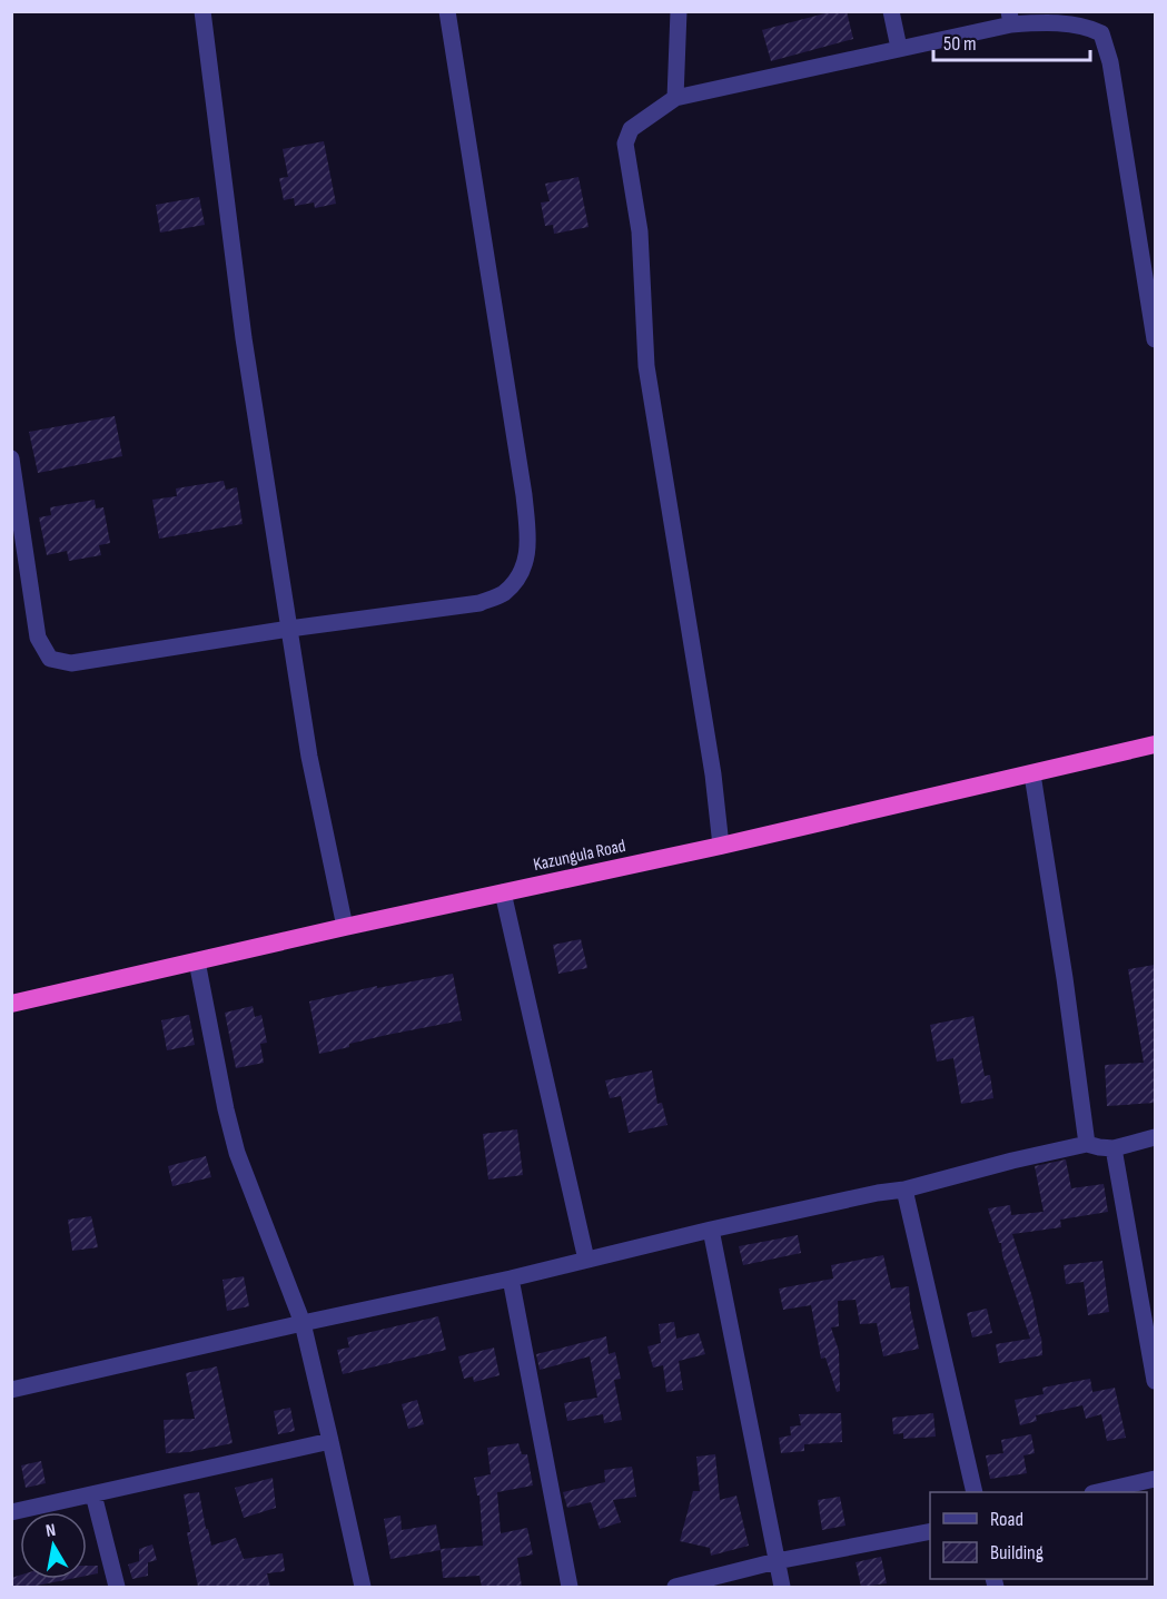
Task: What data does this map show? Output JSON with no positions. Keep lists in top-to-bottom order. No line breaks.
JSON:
{"streets":{"highway":["Kazungula Road"]},"legend":["Road","Building"],"scale_bar":"50 m","north":"top"}
